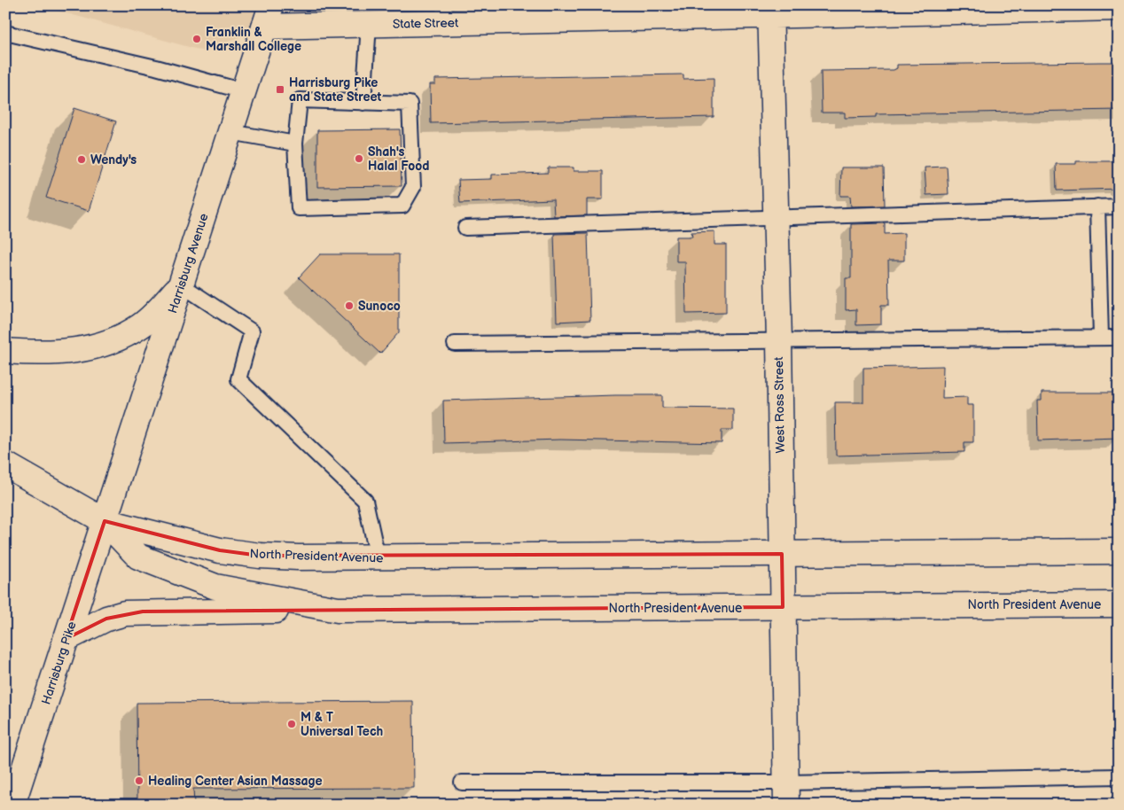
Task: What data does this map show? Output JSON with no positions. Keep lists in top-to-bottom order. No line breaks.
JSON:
{"streets":{"main road":["State Street","Harrisburg Avenue","West Ross Street","North President Avenue","Harrisburg Pike"]},"crossings":[["State Street","Harrisburg Avenue"],["State Street","West Ross Street"],["Harrisburg Avenue","North President Avenue"],["Harrisburg Avenue","Harrisburg Pike"],["West Ross Street","North President Avenue"],["North President Avenue","Harrisburg Pike"]],"places":{"other":["Franklin & Marshall College","Shah's Halal Food","Wendy's","Sunoco","M & T Universal Tech","Healing Center Asian Massage"],"transit":["Harrisburg Pike and State Street"]}}
